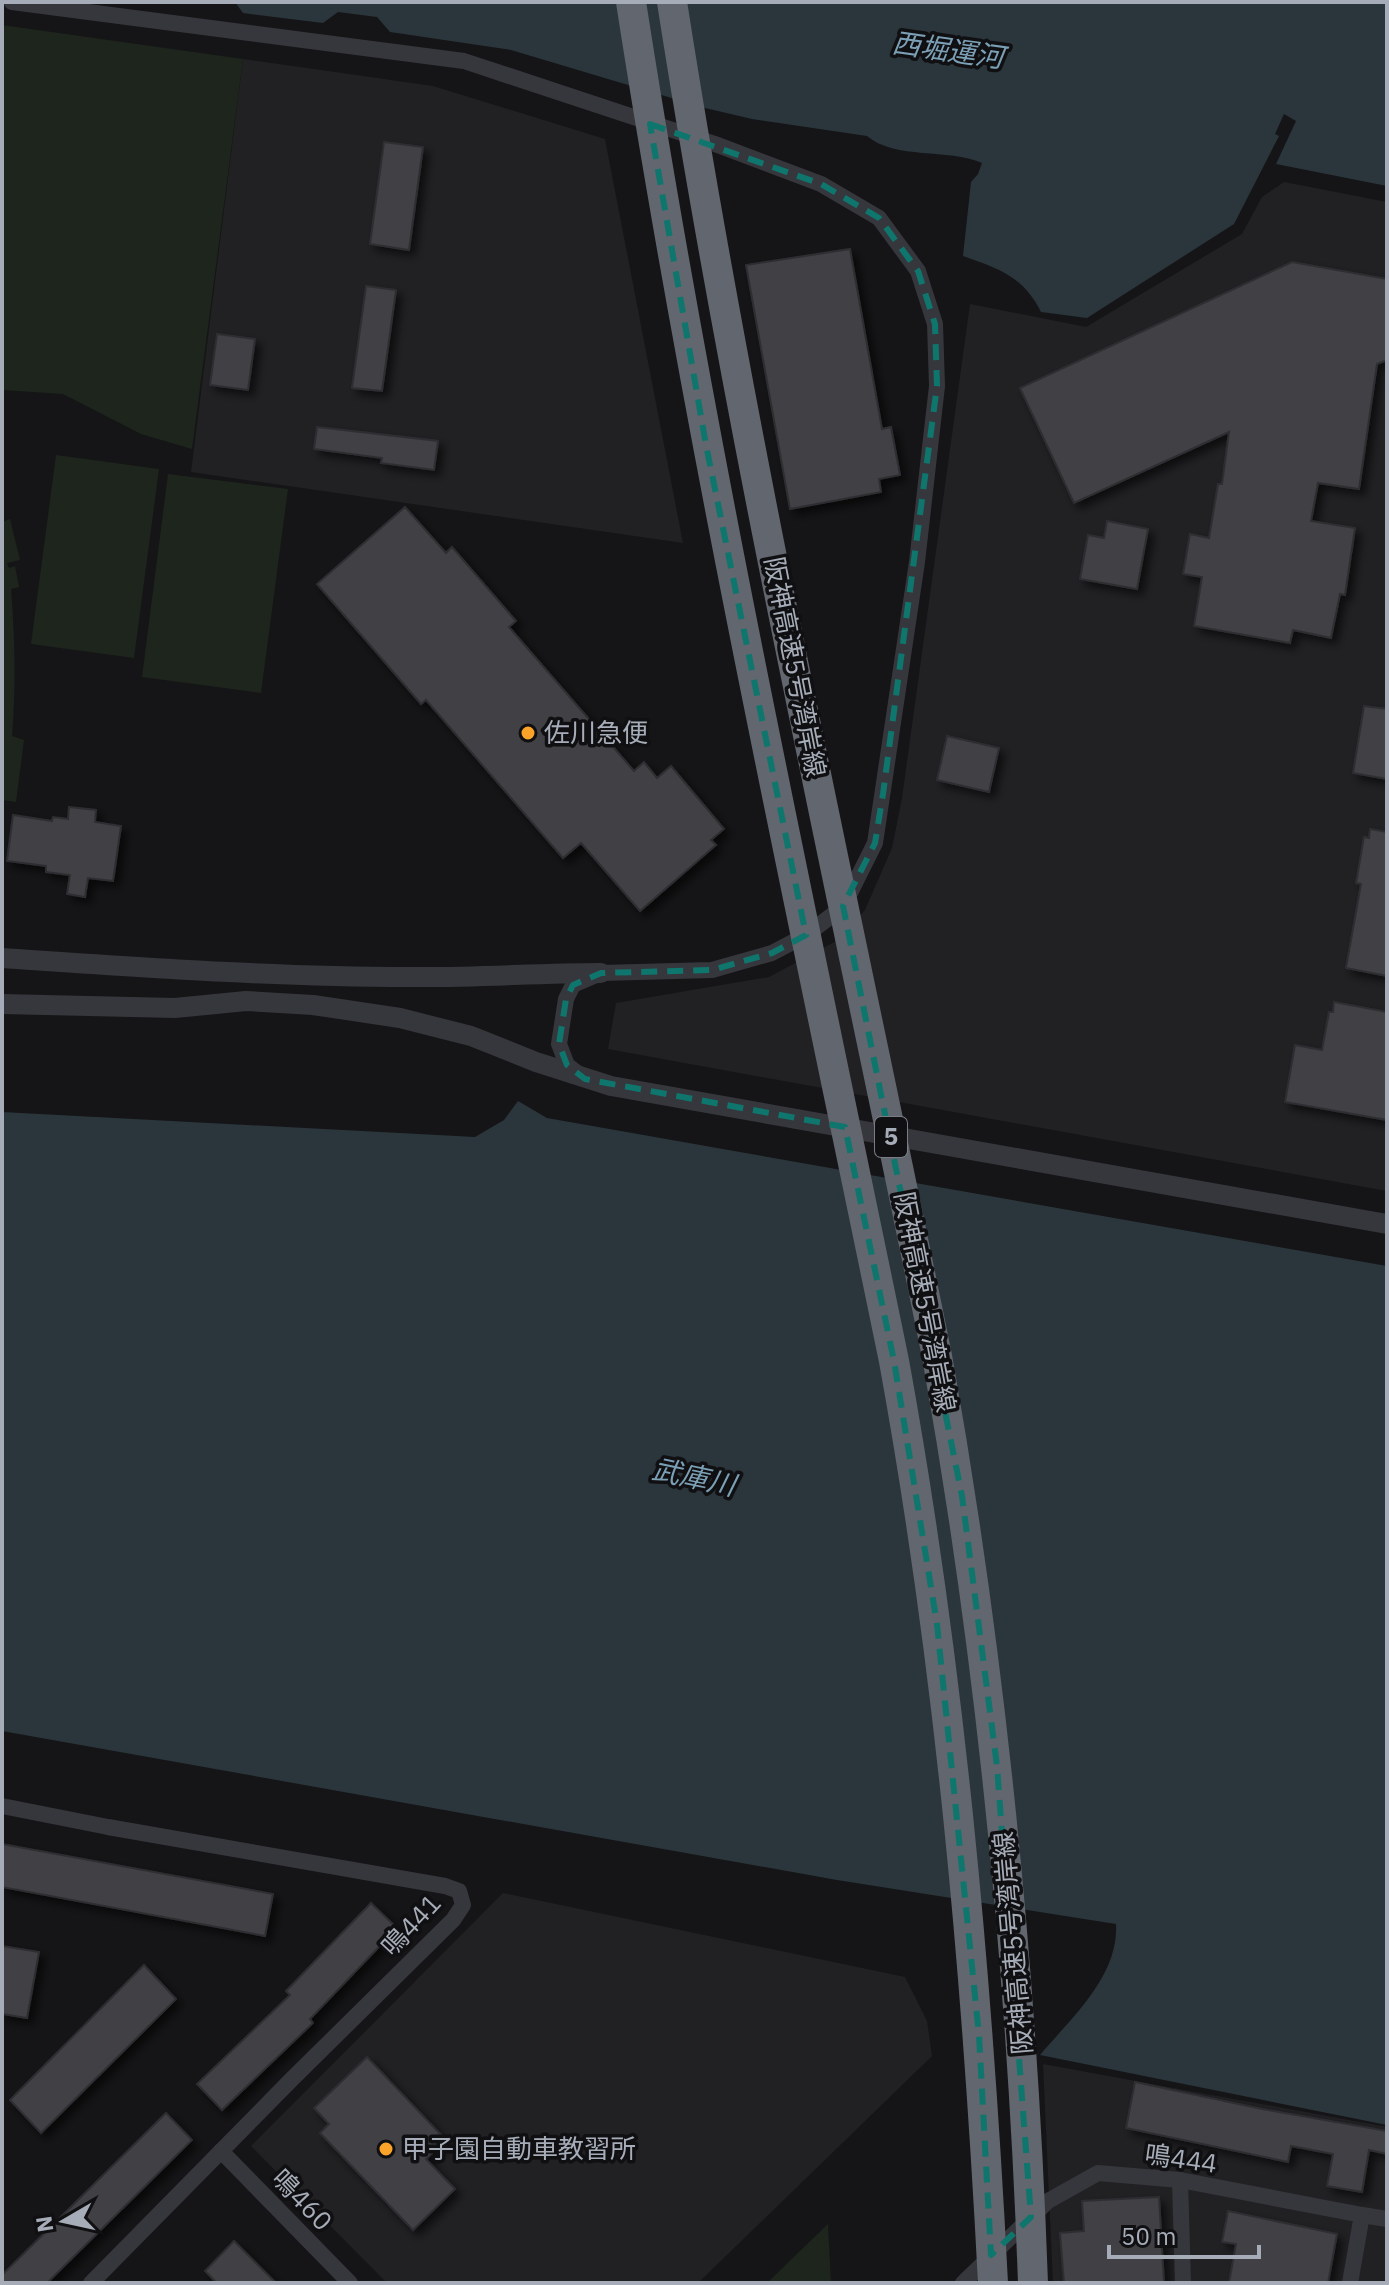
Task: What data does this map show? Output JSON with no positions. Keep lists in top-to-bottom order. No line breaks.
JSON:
{"streets":{"highway":["阪神高速5号湾岸線","5"],"street":["鳴441","鳴444","鳴460"]},"crossings":[["鳴441","鳴460"]],"water":["西堀運河","武庫川"],"places":["佐川急便","甲子園自動車教習所"],"scale_bar":"50 m","north":"left"}
